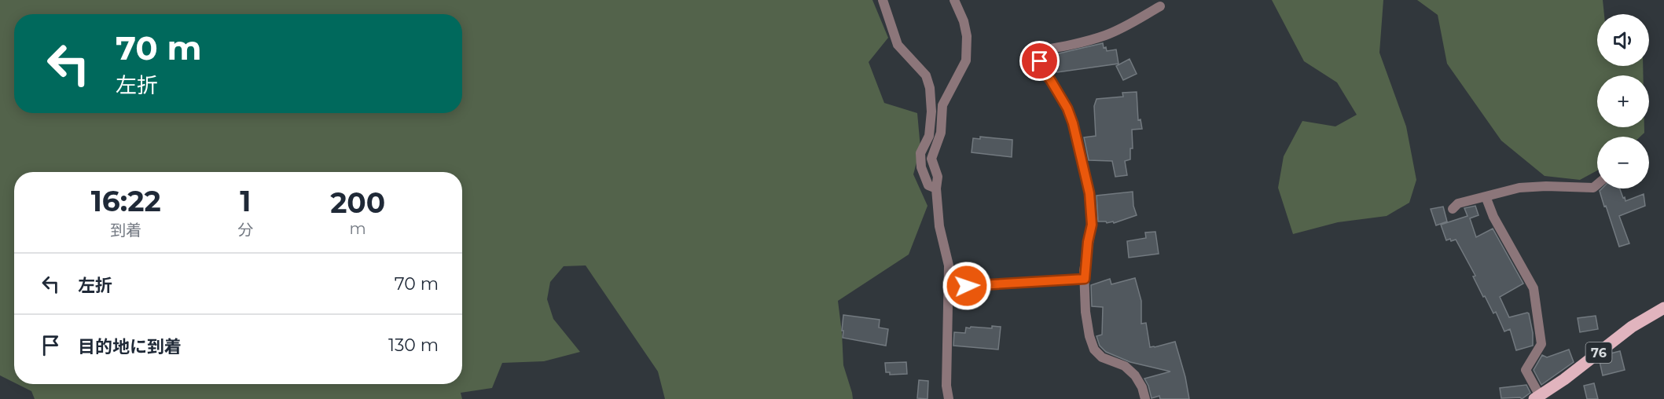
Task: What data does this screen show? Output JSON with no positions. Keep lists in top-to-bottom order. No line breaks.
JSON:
{"streets":{"main road":["76"]},"page":{"map_buttons":["+","−"],"turn":["70 m","左折"],"eta":["16:22","到着","1","分","200","m"],"list":[{"name":"左折","value":"70 m"},{"name":"目的地に到着","value":"130 m"}]}}
